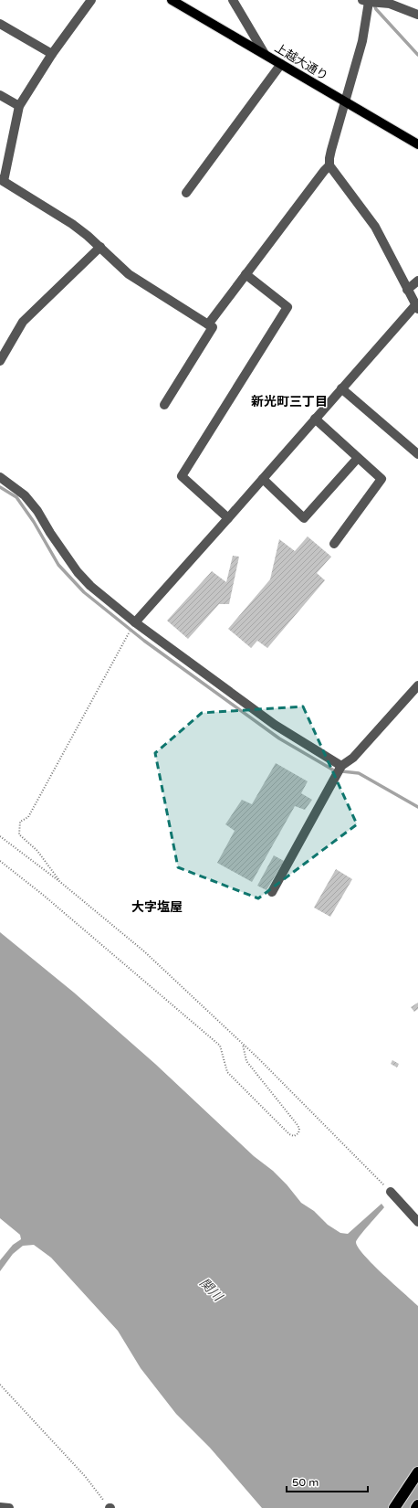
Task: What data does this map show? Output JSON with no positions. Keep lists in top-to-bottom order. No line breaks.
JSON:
{"streets":{"main road":["上越大通り"]},"districts":["新光町三丁目","大字塩屋"],"water":["関川"],"scale_bar":"50 m"}
